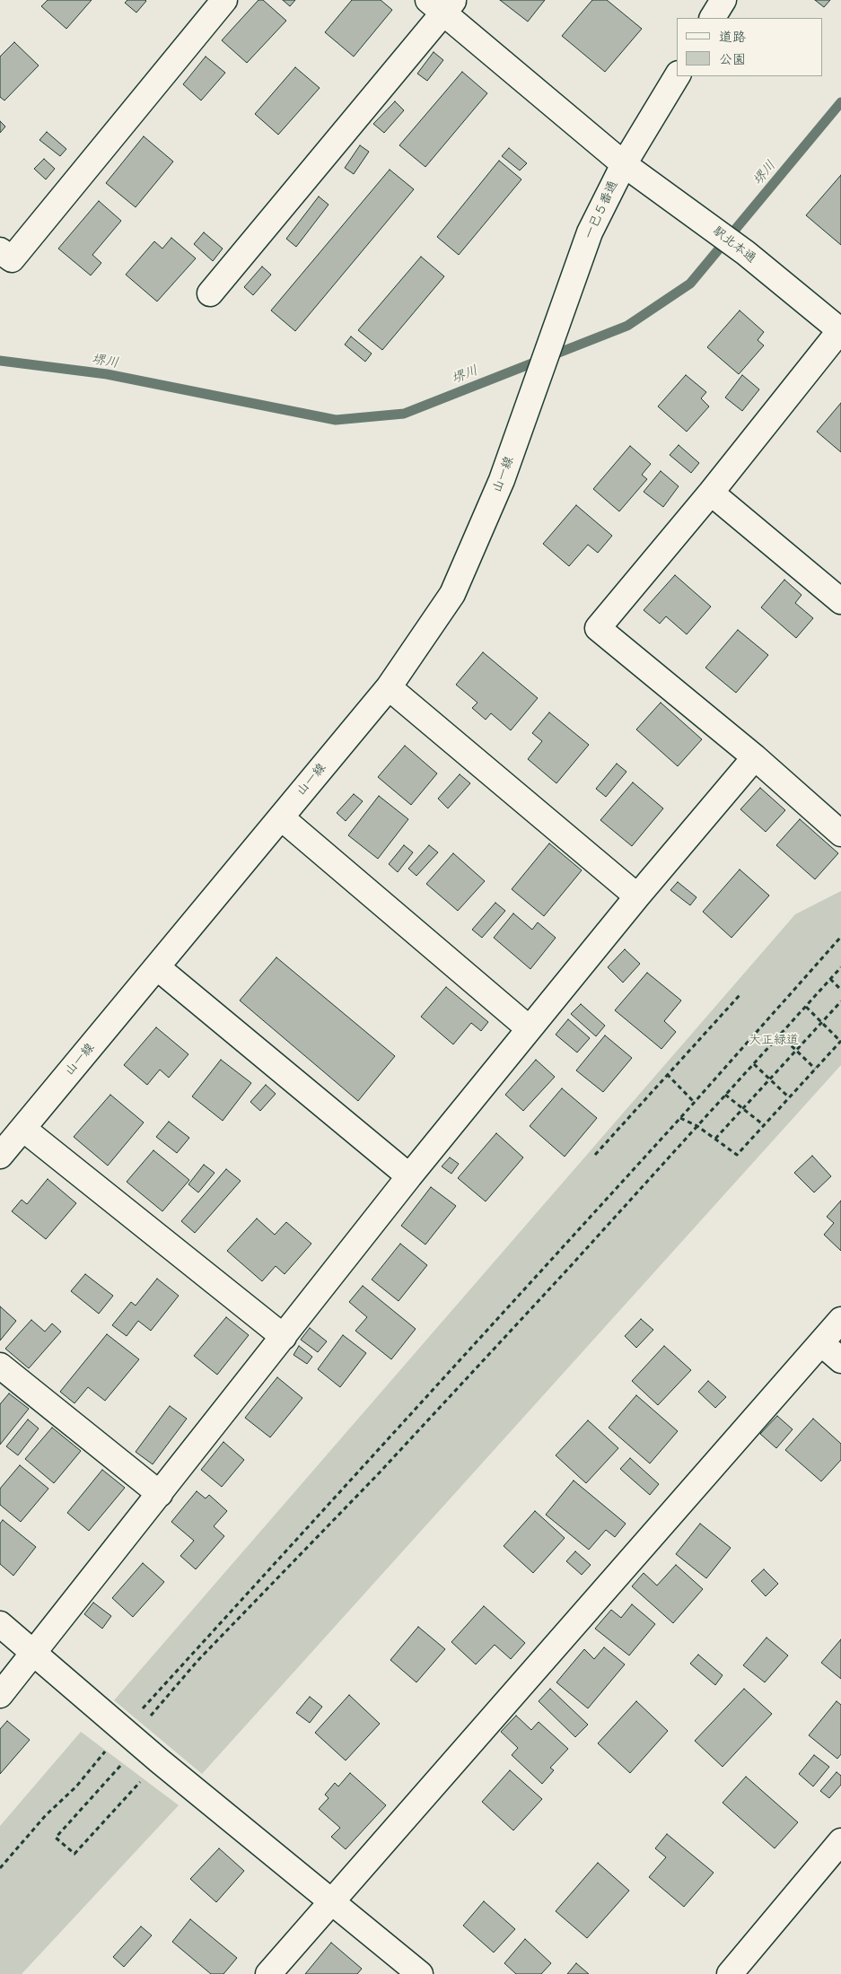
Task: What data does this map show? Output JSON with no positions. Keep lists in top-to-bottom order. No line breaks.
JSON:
{"streets":{"street":["一已５番通","駅北本通","山一線"]},"crossings":[["一已５番通","駅北本通"],["一已５番通","山一線"]],"water":["堺川"],"parks":["大正緑道"],"legend":["道路","公園"]}
